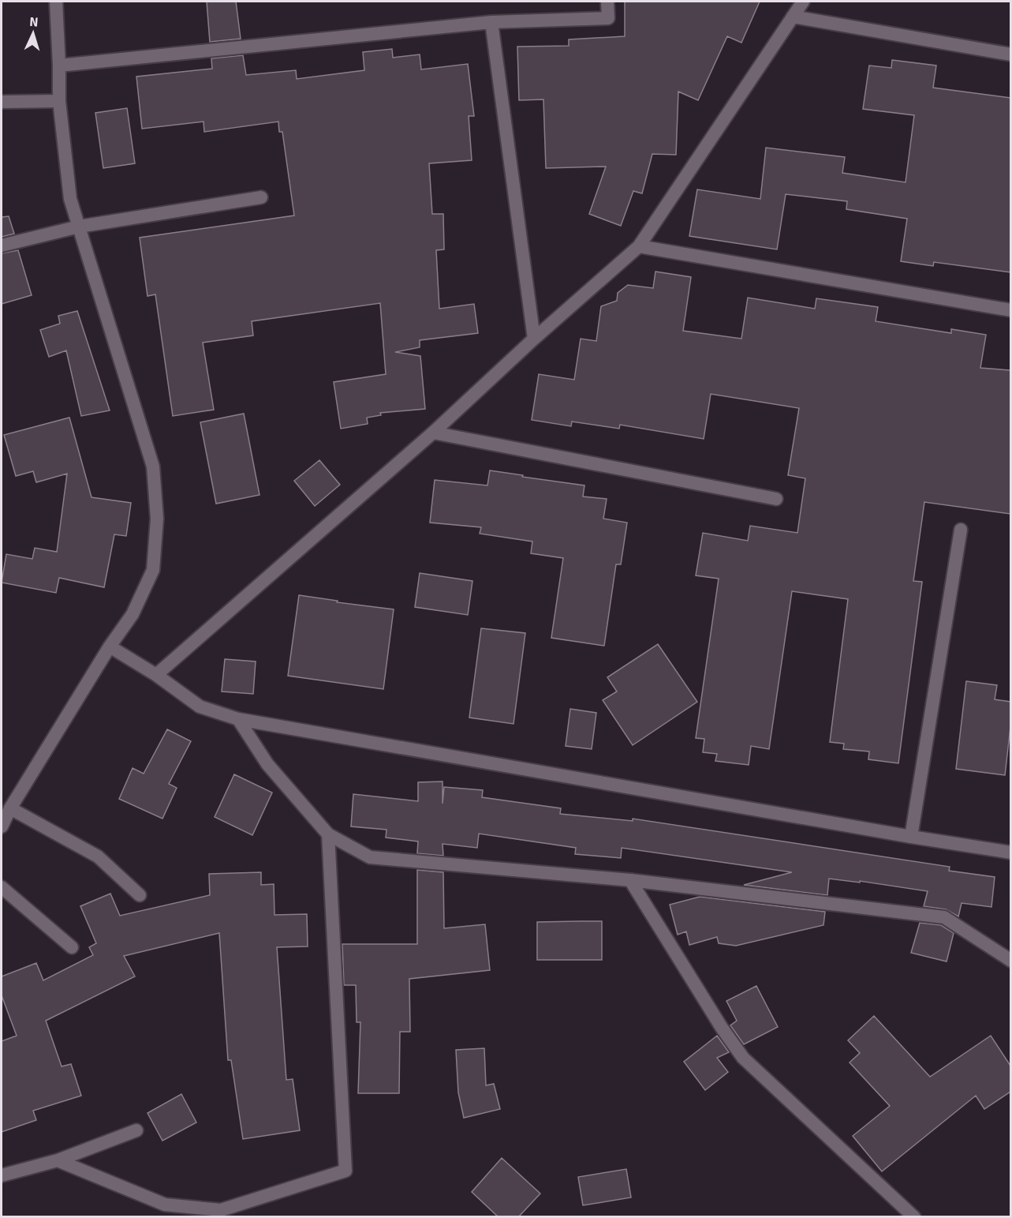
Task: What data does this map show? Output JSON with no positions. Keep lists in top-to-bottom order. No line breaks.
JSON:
{"north":"top"}
